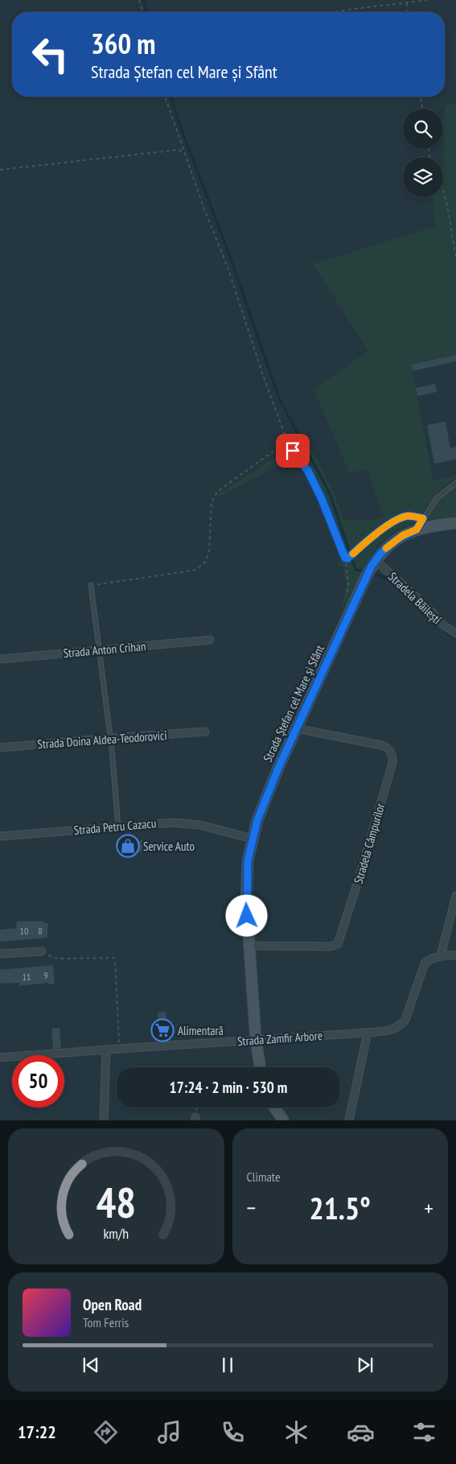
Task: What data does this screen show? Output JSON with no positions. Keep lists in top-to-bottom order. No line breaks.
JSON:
{"streets":{"main road":["Strada Ștefan cel Mare și Sfânt"],"street":["Stradela Băilești","Strada Anton Crihan","Strada Doina Aldea-Teodorovici","Strada Petru Cazacu","Stradela Câmpurilor","Strada Zamfir Arbore"]},"crossings":[["Stradela Băilești","Strada Ștefan cel Mare și Sfânt"],["Strada Ștefan cel Mare și Sfânt","Strada Petru Cazacu"],["Strada Ștefan cel Mare și Sfânt","Stradela Câmpurilor"],["Strada Ștefan cel Mare și Sfânt","Strada Zamfir Arbore"]],"places":{"shop":["Service Auto"],"supermarket":["Alimentară"]},"house_numbers":["10","8","9","11"],"page":{"turn":["360 m","Strada Ștefan cel Mare și Sfânt"],"limit":"50","trip":"17:24 · 2 min · 530 m","tile":"Climate","heat":["−","21.5°","+"],"song":["Open Road","Tom Ferris"],"tabs":"17:22","gauge":["48","km/h"]}}
